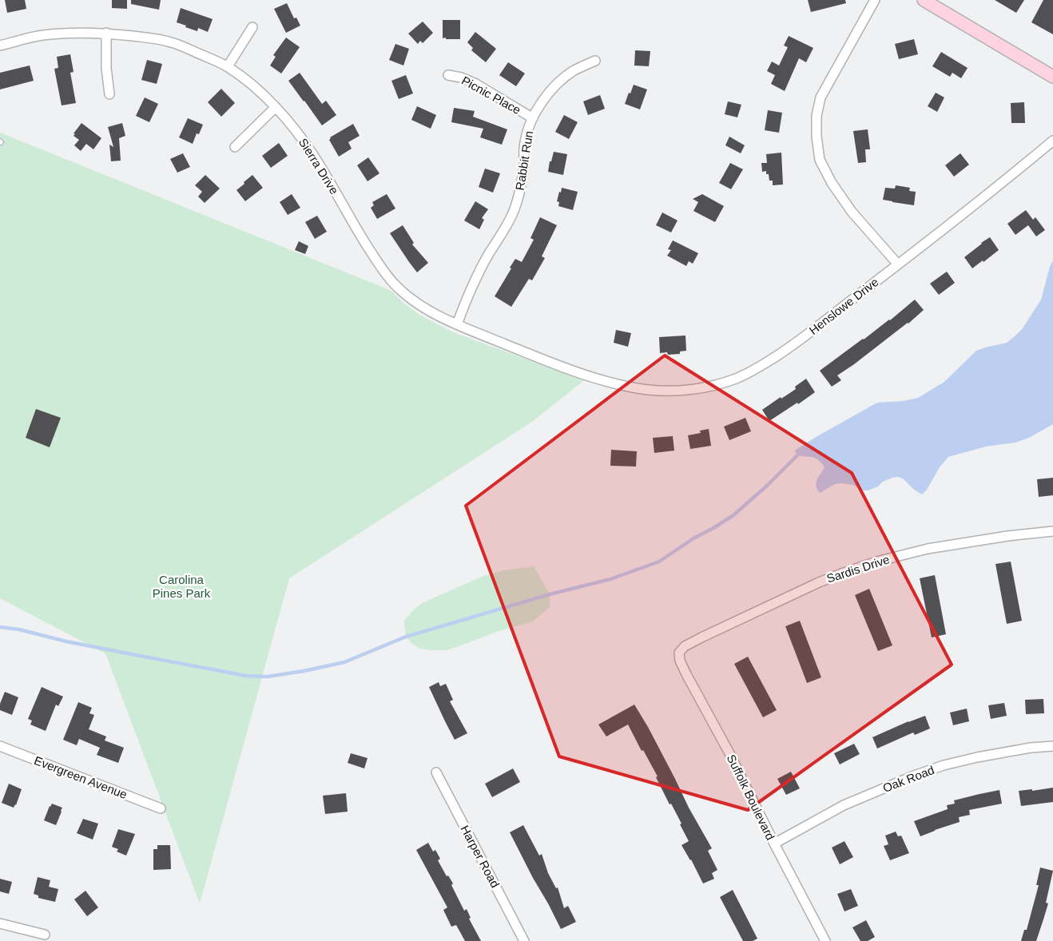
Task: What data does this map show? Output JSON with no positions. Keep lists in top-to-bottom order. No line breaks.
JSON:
{"streets":{"street":["Picnic Place","Rabbit Run","Sierra Drive","Henslowe Drive","Sardis Drive","Evergreen Avenue","Oak Road","Suffolk Boulevard","Harper Road"]},"crossings":[["Picnic Place","Rabbit Run"],["Rabbit Run","Sierra Drive"],["Sierra Drive","Henslowe Drive"],["Sardis Drive","Suffolk Boulevard"],["Oak Road","Suffolk Boulevard"]],"parks":["Carolina Pines Park"]}
